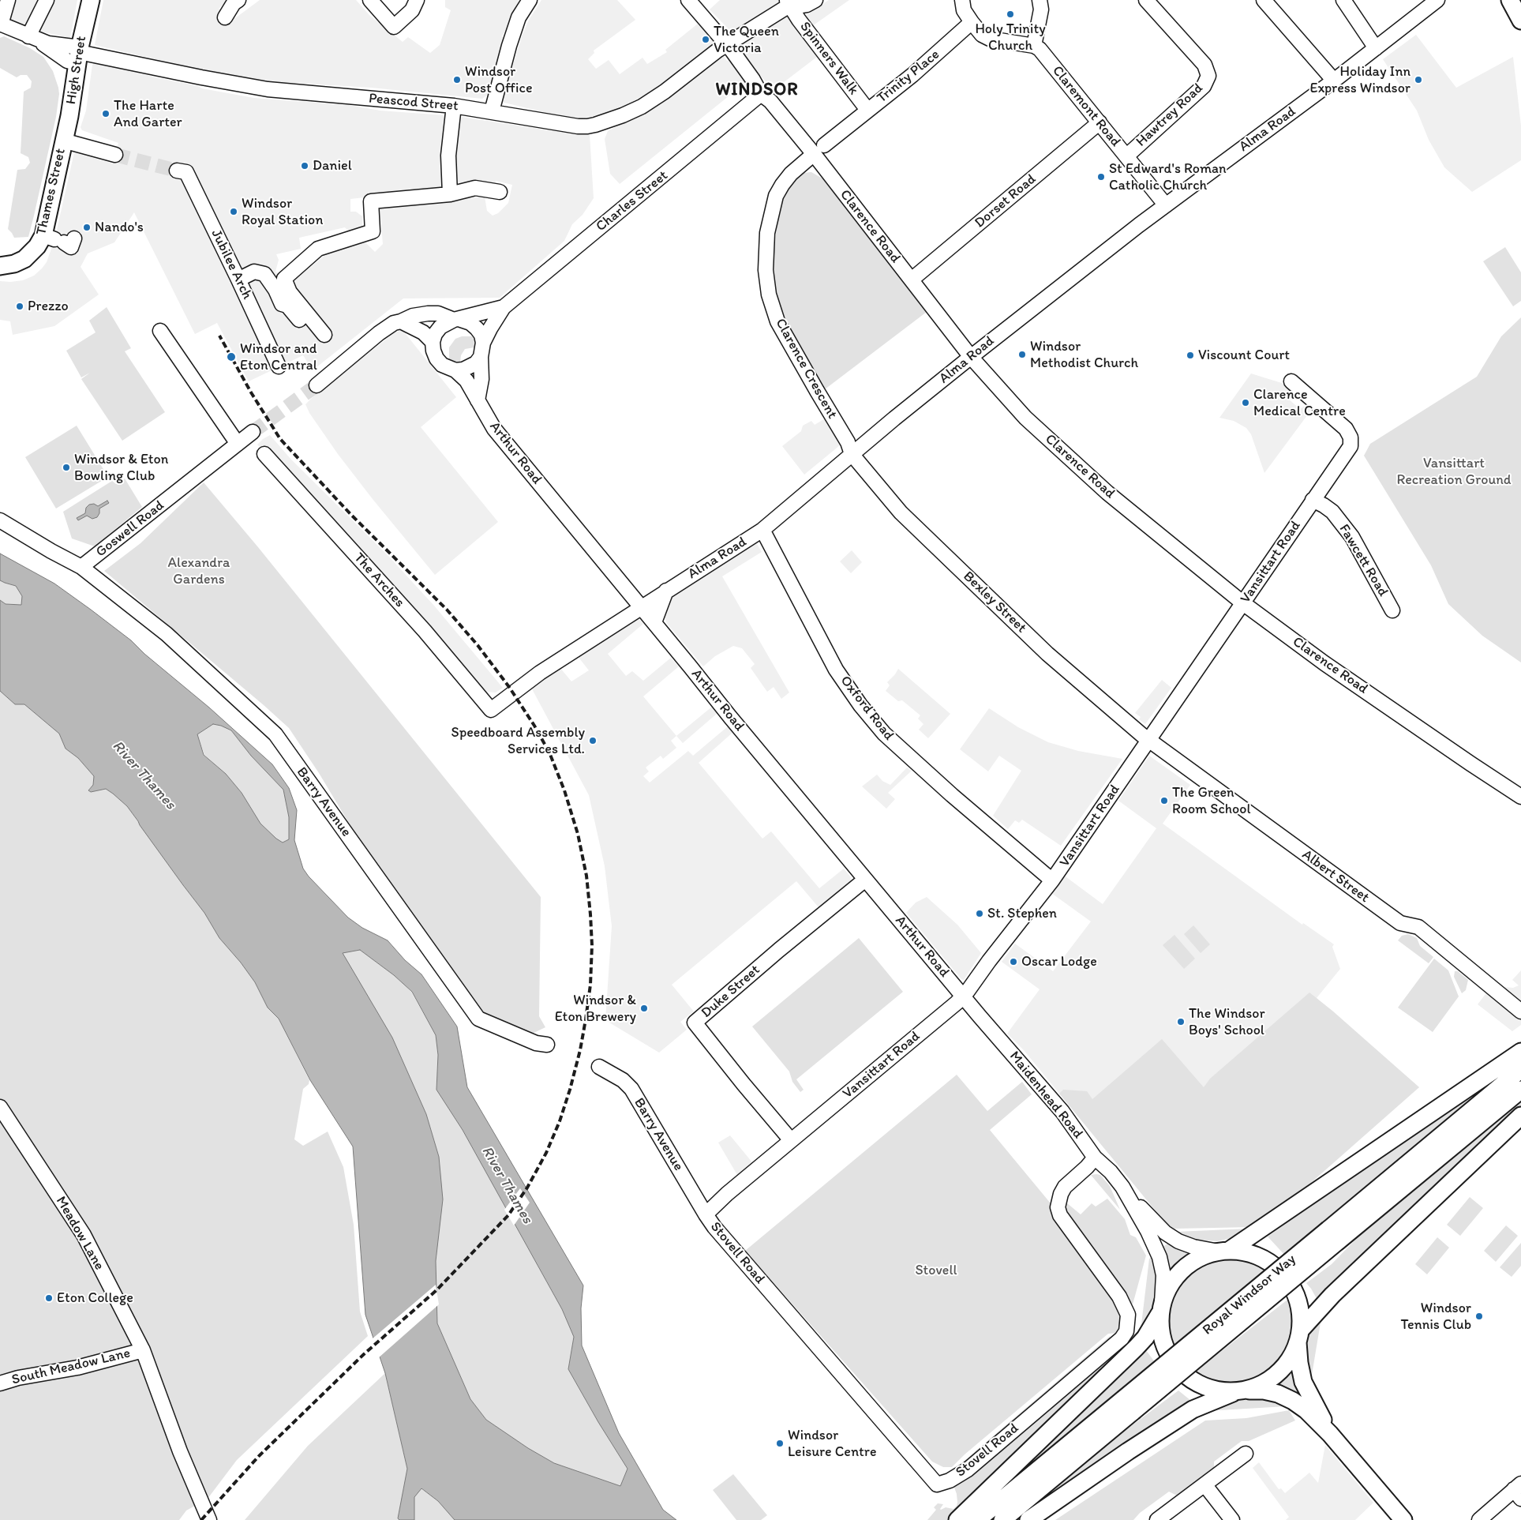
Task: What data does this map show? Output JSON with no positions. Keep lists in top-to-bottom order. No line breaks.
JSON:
{"streets":{"main road":["High Street","Thames Street","Royal Windsor Way"],"street":["Spinners Walk","Trinity Place","Peascod Street","Claremont Road","Hawtrey Road","Alma Road","Charles Street","Dorset Road","Clarence Road","Jubilee Arch","Clarence Crescent","Arthur Road","Goswell Road","Fawcett Road","Vansittart Road","The Arches","Bexley Street","Oxford Road","Barry Avenue","Albert Street","Duke Street","Maidenhead Road","Meadow Lane","Stovell Road","South Meadow Lane"]},"crossings":[["Spinners Walk","Trinity Place"],["Spinners Walk","Peascod Street"],["High Street","Peascod Street"],["High Street","Thames Street"],["Trinity Place","Clarence Road"],["Trinity Place","Clarence Crescent"],["Peascod Street","Clarence Road"],["Claremont Road","Hawtrey Road"],["Claremont Road","Alma Road"],["Claremont Road","Dorset Road"],["Alma Road","Clarence Road"],["Alma Road","Clarence Crescent"],["Alma Road","Arthur Road"],["Alma Road","The Arches"],["Alma Road","Bexley Street"],["Alma Road","Oxford Road"],["Charles Street","Clarence Road"],["Charles Street","Arthur Road"],["Dorset Road","Clarence Road"],["Clarence Road","Clarence Crescent"],["Clarence Road","Vansittart Road"],["Clarence Crescent","Bexley Street"],["Arthur Road","Vansittart Road"],["Arthur Road","Duke Street"],["Arthur Road","Maidenhead Road"],["Goswell Road","Barry Avenue"],["Fawcett Road","Vansittart Road"],["Vansittart Road","Bexley Street"],["Vansittart Road","Oxford Road"],["Vansittart Road","Barry Avenue"],["Vansittart Road","Albert Street"],["Vansittart Road","Duke Street"],["Vansittart Road","Maidenhead Road"],["Vansittart Road","Stovell Road"],["Bexley Street","Albert Street"],["Barry Avenue","Stovell Road"],["Maidenhead Road","Stovell Road"],["Meadow Lane","South Meadow Lane"]],"districts":["WINDSOR"],"water":["River Thames"],"parks":["Vansittart Recreation Ground","Alexandra Gardens","Stovell"],"places":["Holy Trinity Church","The Queen Victoria","Windsor Post Office","Holiday Inn Express Windsor","The Harte And Garter","Daniel","St Edward's Roman Catholic Church","Windsor Royal Station","Nando's","Prezzo","Windsor Methodist Church","Viscount Court","Windsor and Eton Central","Clarence Medical Centre","Windsor & Eton Bowling Club","Speedboard Assembly Services Ltd.","The Green Room School","St. Stephen","Oscar Lodge","Windsor & Eton Brewery","The Windsor Boys' School","Eton College","Windsor Tennis Club","Windsor Leisure Centre"]}
